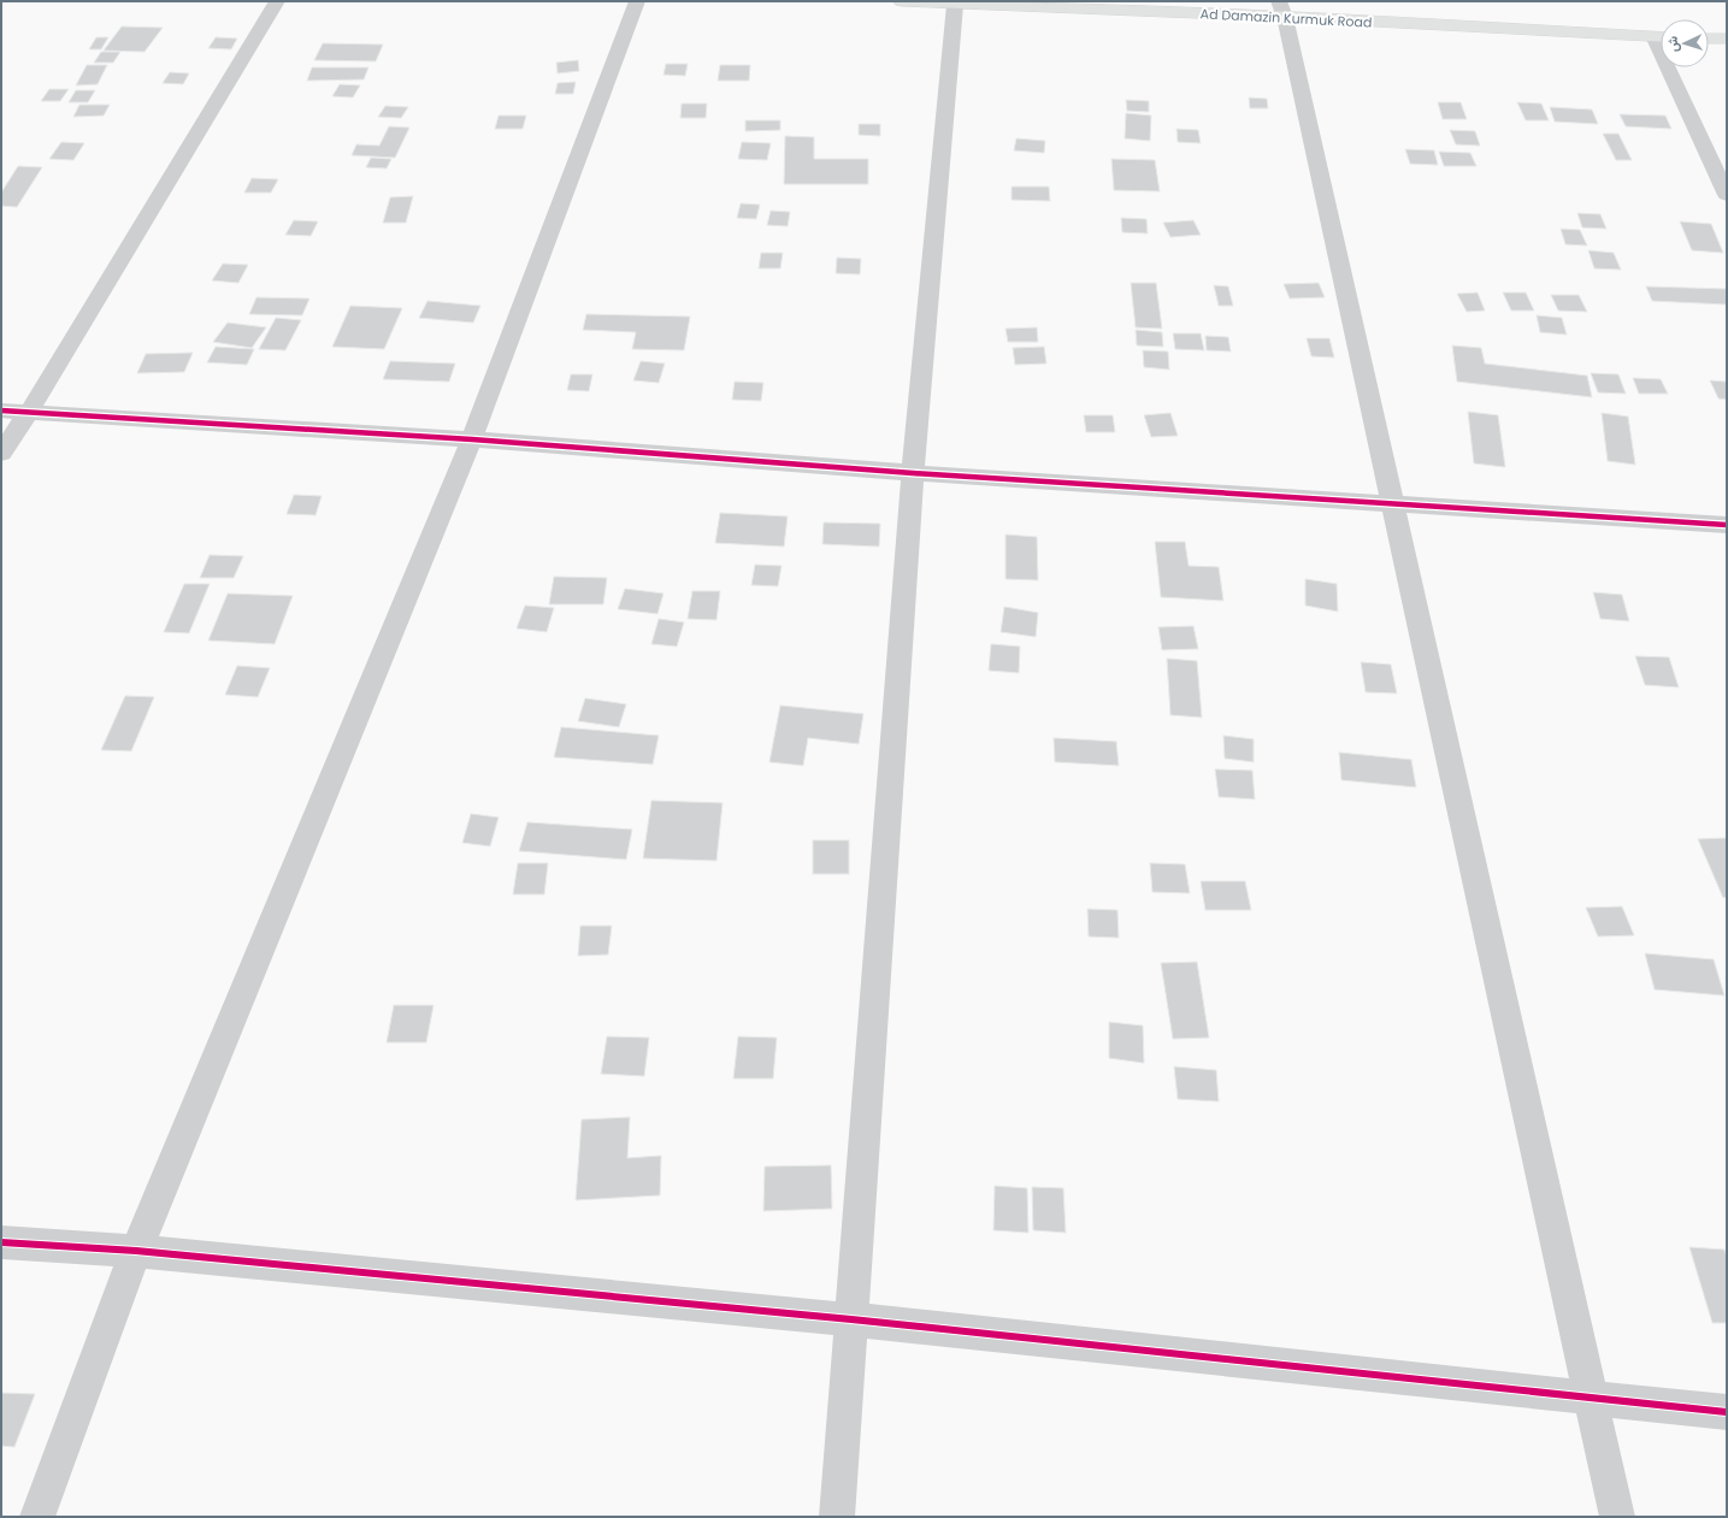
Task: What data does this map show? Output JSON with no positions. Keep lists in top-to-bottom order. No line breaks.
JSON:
{"streets":{"highway":["Ad Damazin Kurmuk Road"]},"north":"left"}
